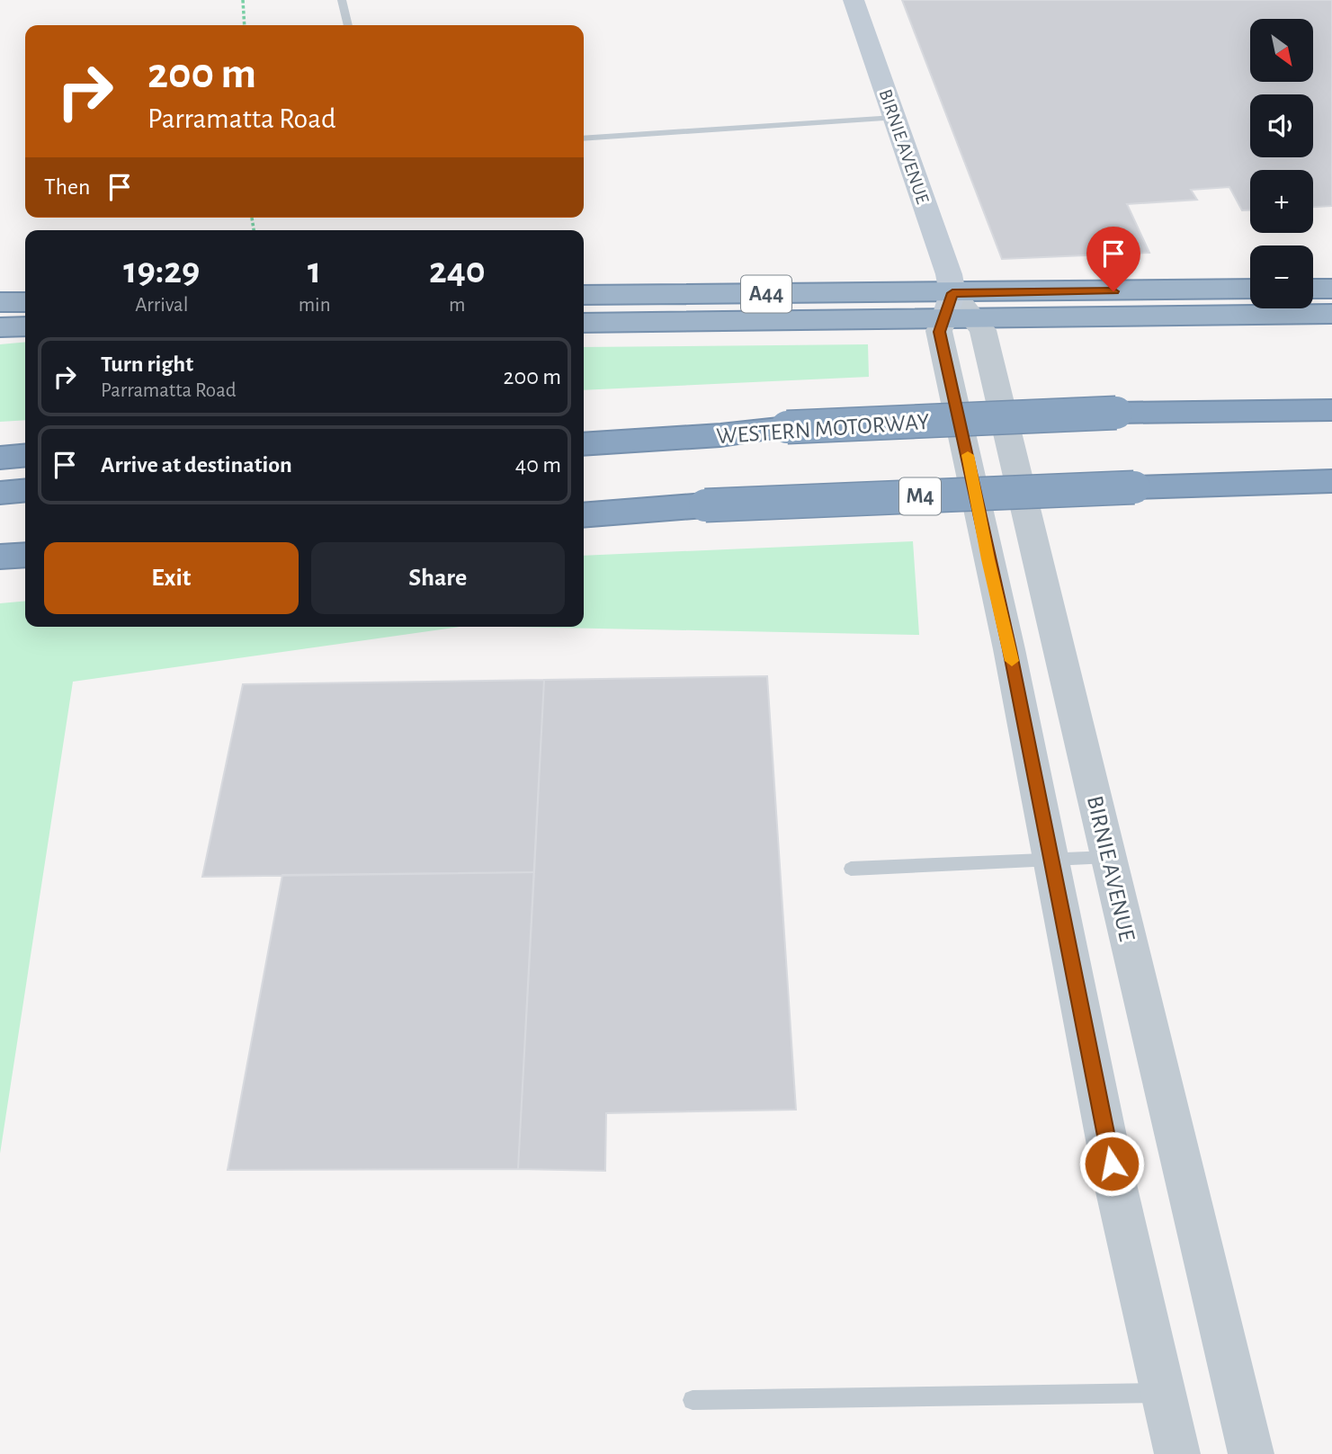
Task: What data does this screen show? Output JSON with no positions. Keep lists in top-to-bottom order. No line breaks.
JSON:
{"streets":{"highway":["A44","WESTERN MOTORWAY","M4"],"main road":["BIRNIE AVENUE"]},"crossings":[["BIRNIE AVENUE","A44"]],"north":"bottom right","page":{"map_buttons":["+","−"],"turn":["200 m","Parramatta Road"],"then":"Then","eta":["19:29","Arrival","1","min","240","m"],"list":[{"name":"Turn right","note":"Parramatta Road","value":"200 m"},{"name":"Arrive at destination","value":"40 m"}],"buttons":["Exit","Share"]}}
